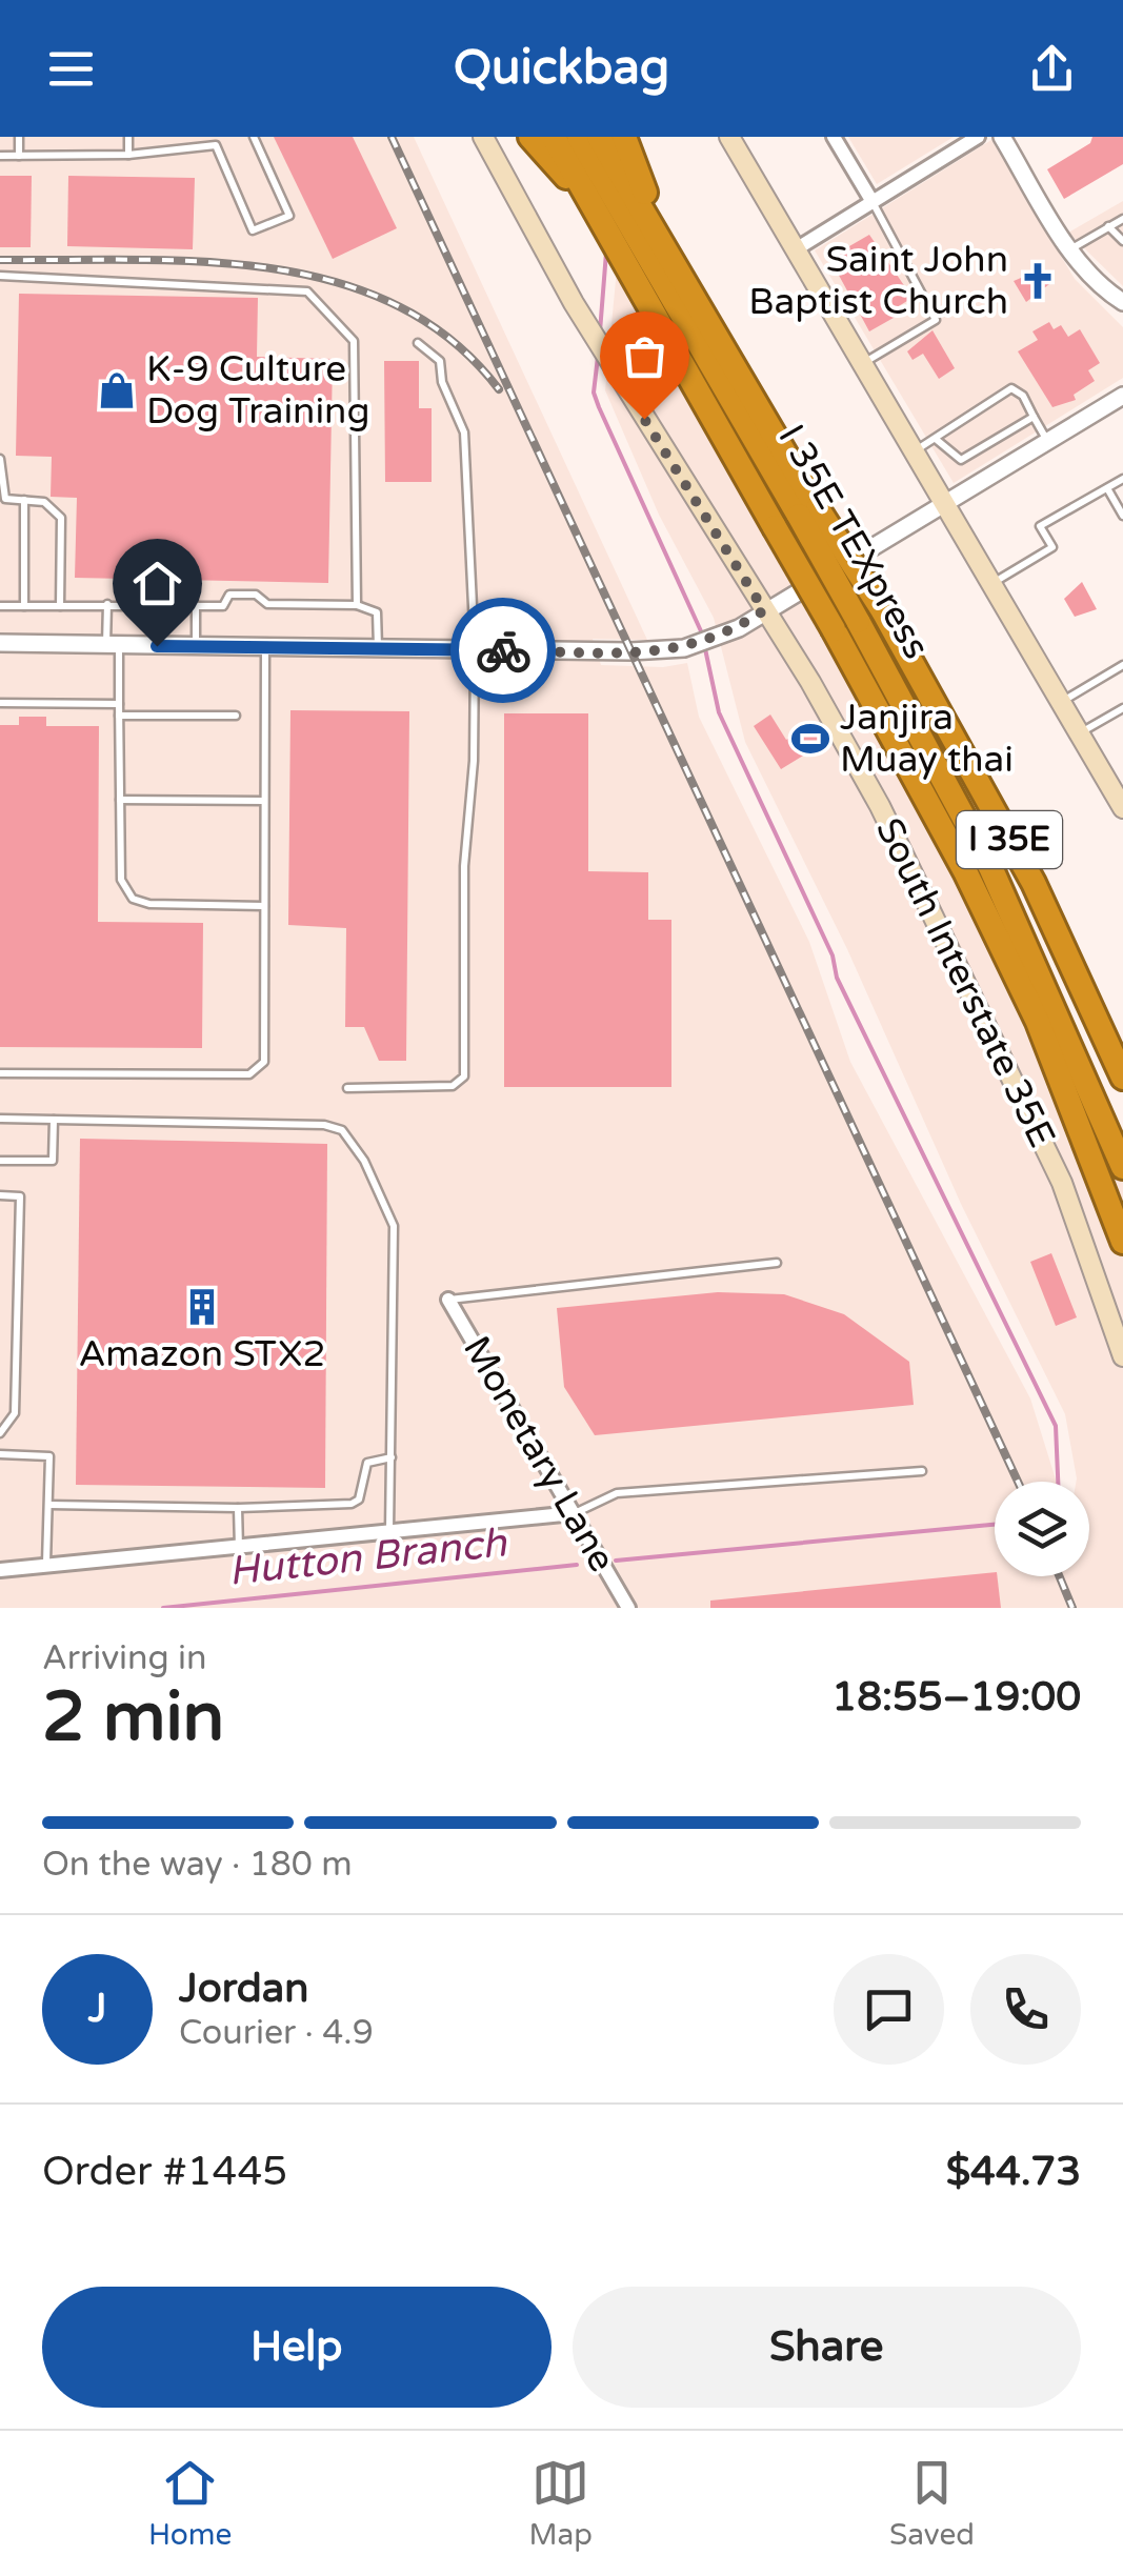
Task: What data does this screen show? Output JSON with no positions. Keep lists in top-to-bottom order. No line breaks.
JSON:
{"streets":{"highway":["I 35E TEXpress","I 35E"],"main road":["South Interstate 35E"],"street":["Monetary Lane"]},"crossings":[["I 35E TEXpress","I 35E"]],"water":["Hutton Branch"],"places":{"church":["Saint John Baptist Church"],"shop":["K-9 Culture Dog Training"],"sports":["Janjira Muay thai"],"building":["Amazon STX2"]},"page":{"header":"Quickbag","heading":["2 min","Arriving in","18:55–19:00"],"panel":["Jordan","Courier · 4.9","Order #1445","$44.73"],"bar":"On the way · 180 m","round":"J","buttons":["Help","Share"],"tabs":["Home","Map","Saved"]}}
